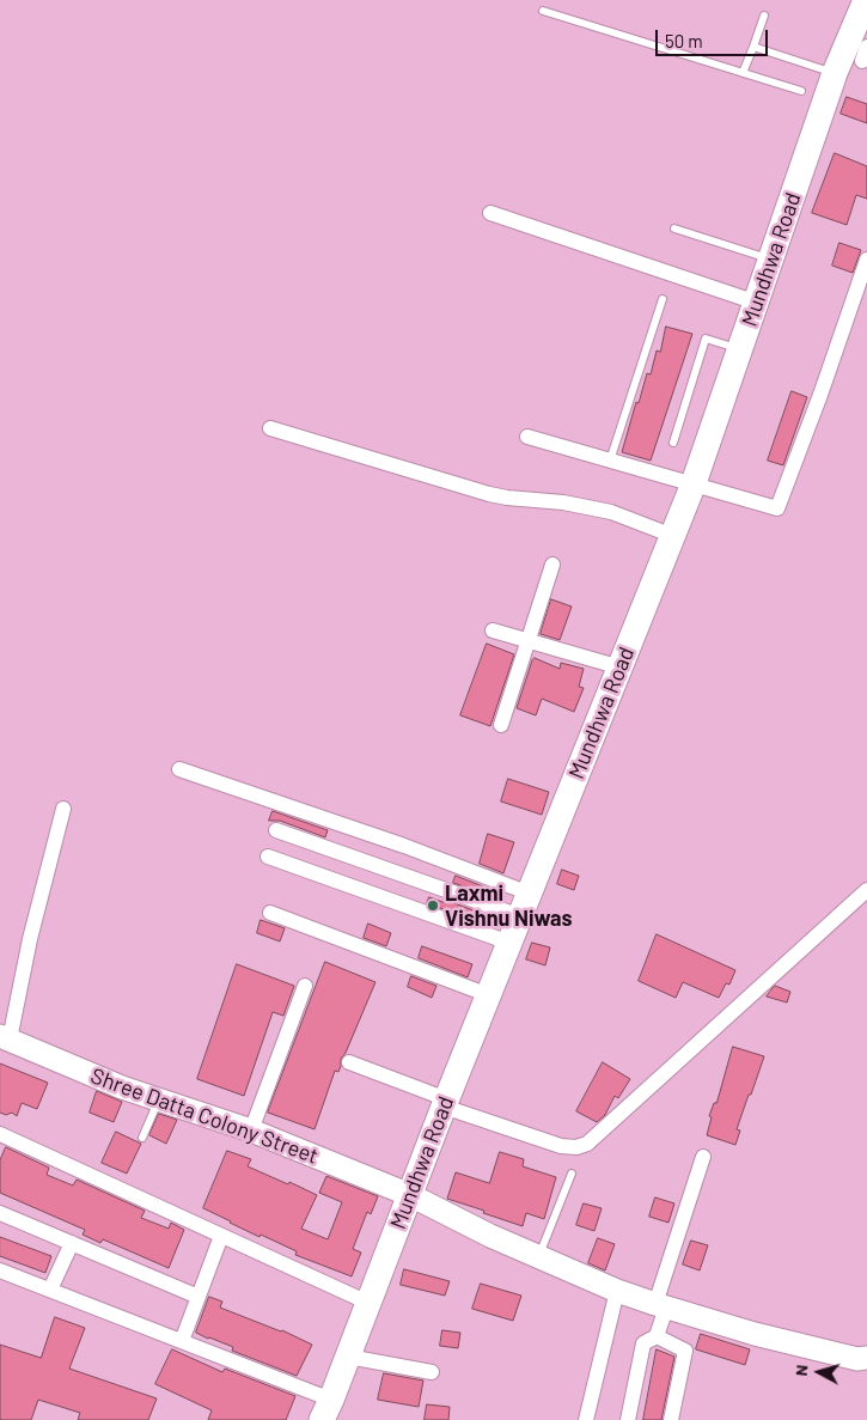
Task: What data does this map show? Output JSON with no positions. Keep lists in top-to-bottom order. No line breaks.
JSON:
{"streets":{"main road":["Mundhwa Road"],"street":["Shree Datta Colony Street"]},"crossings":[["Mundhwa Road","Shree Datta Colony Street"]],"places":["Laxmi Vishnu Niwas"],"scale_bar":"50 m","north":"left"}
